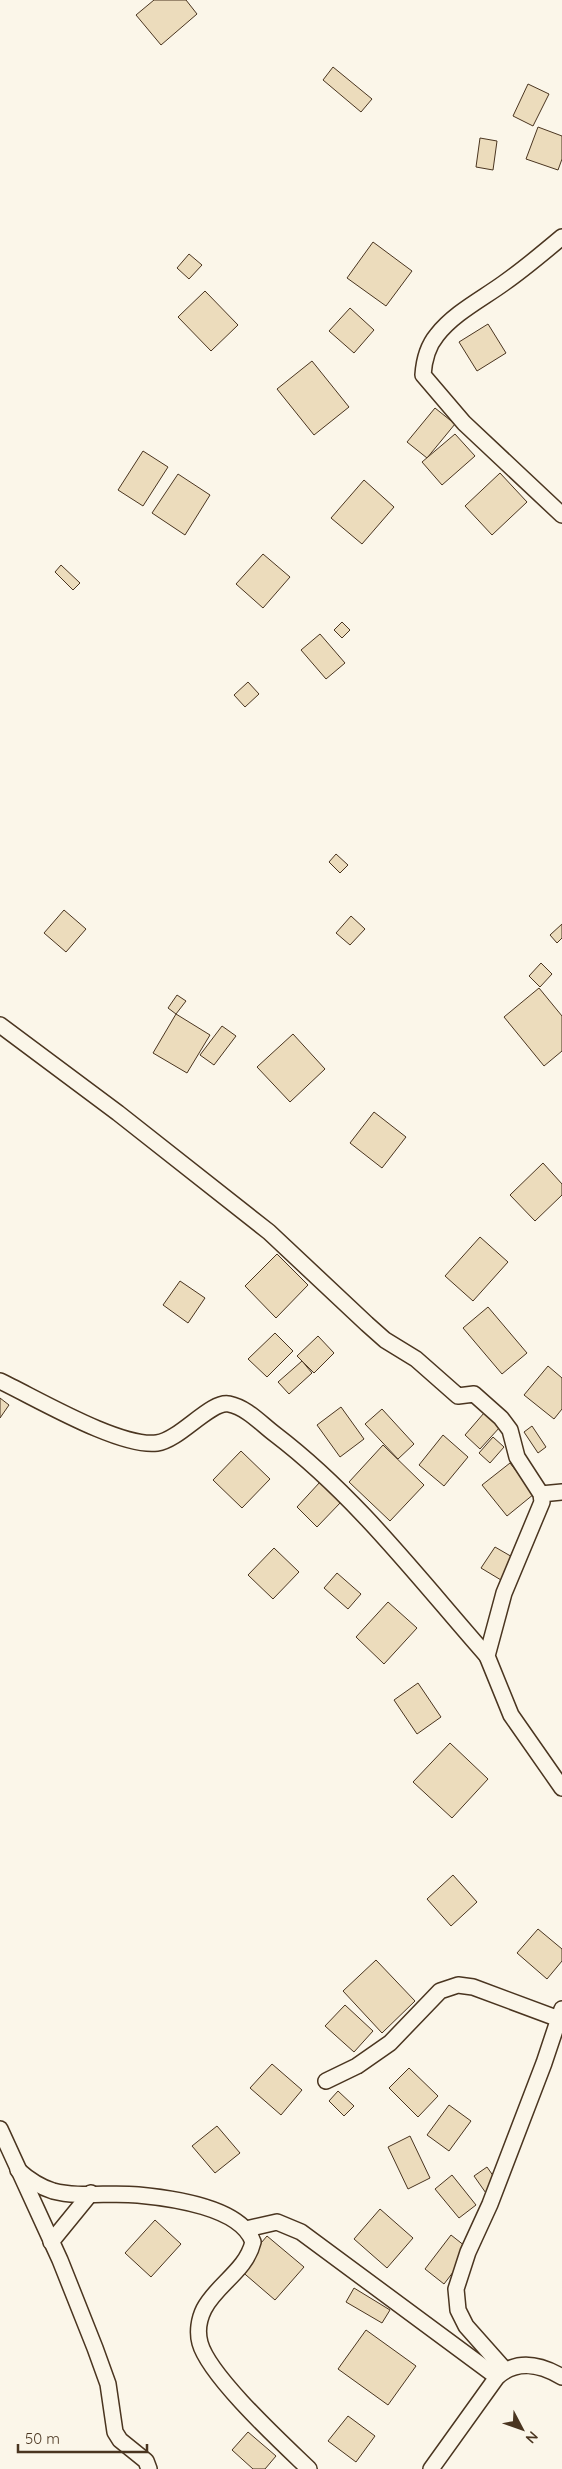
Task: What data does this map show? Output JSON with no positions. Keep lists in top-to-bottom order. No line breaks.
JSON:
{"scale_bar":"50 m","north":"bottom right"}
